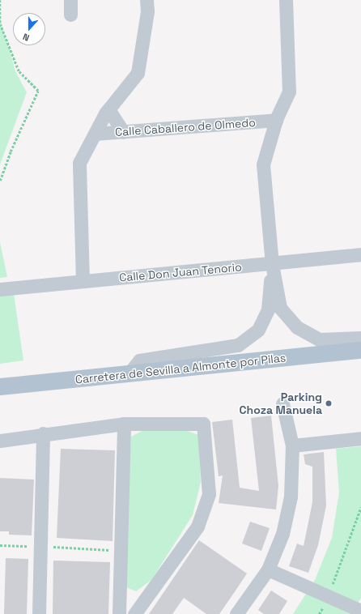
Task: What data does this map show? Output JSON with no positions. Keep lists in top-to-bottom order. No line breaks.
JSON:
{"streets":{"main road":["Carretera de Sevilla a Almonte por Pilas"],"street":["Calle Caballero de Olmedo","Calle Don Juan Tenorio"]},"places":["Parking Choza Manuela"],"north":"bottom"}
